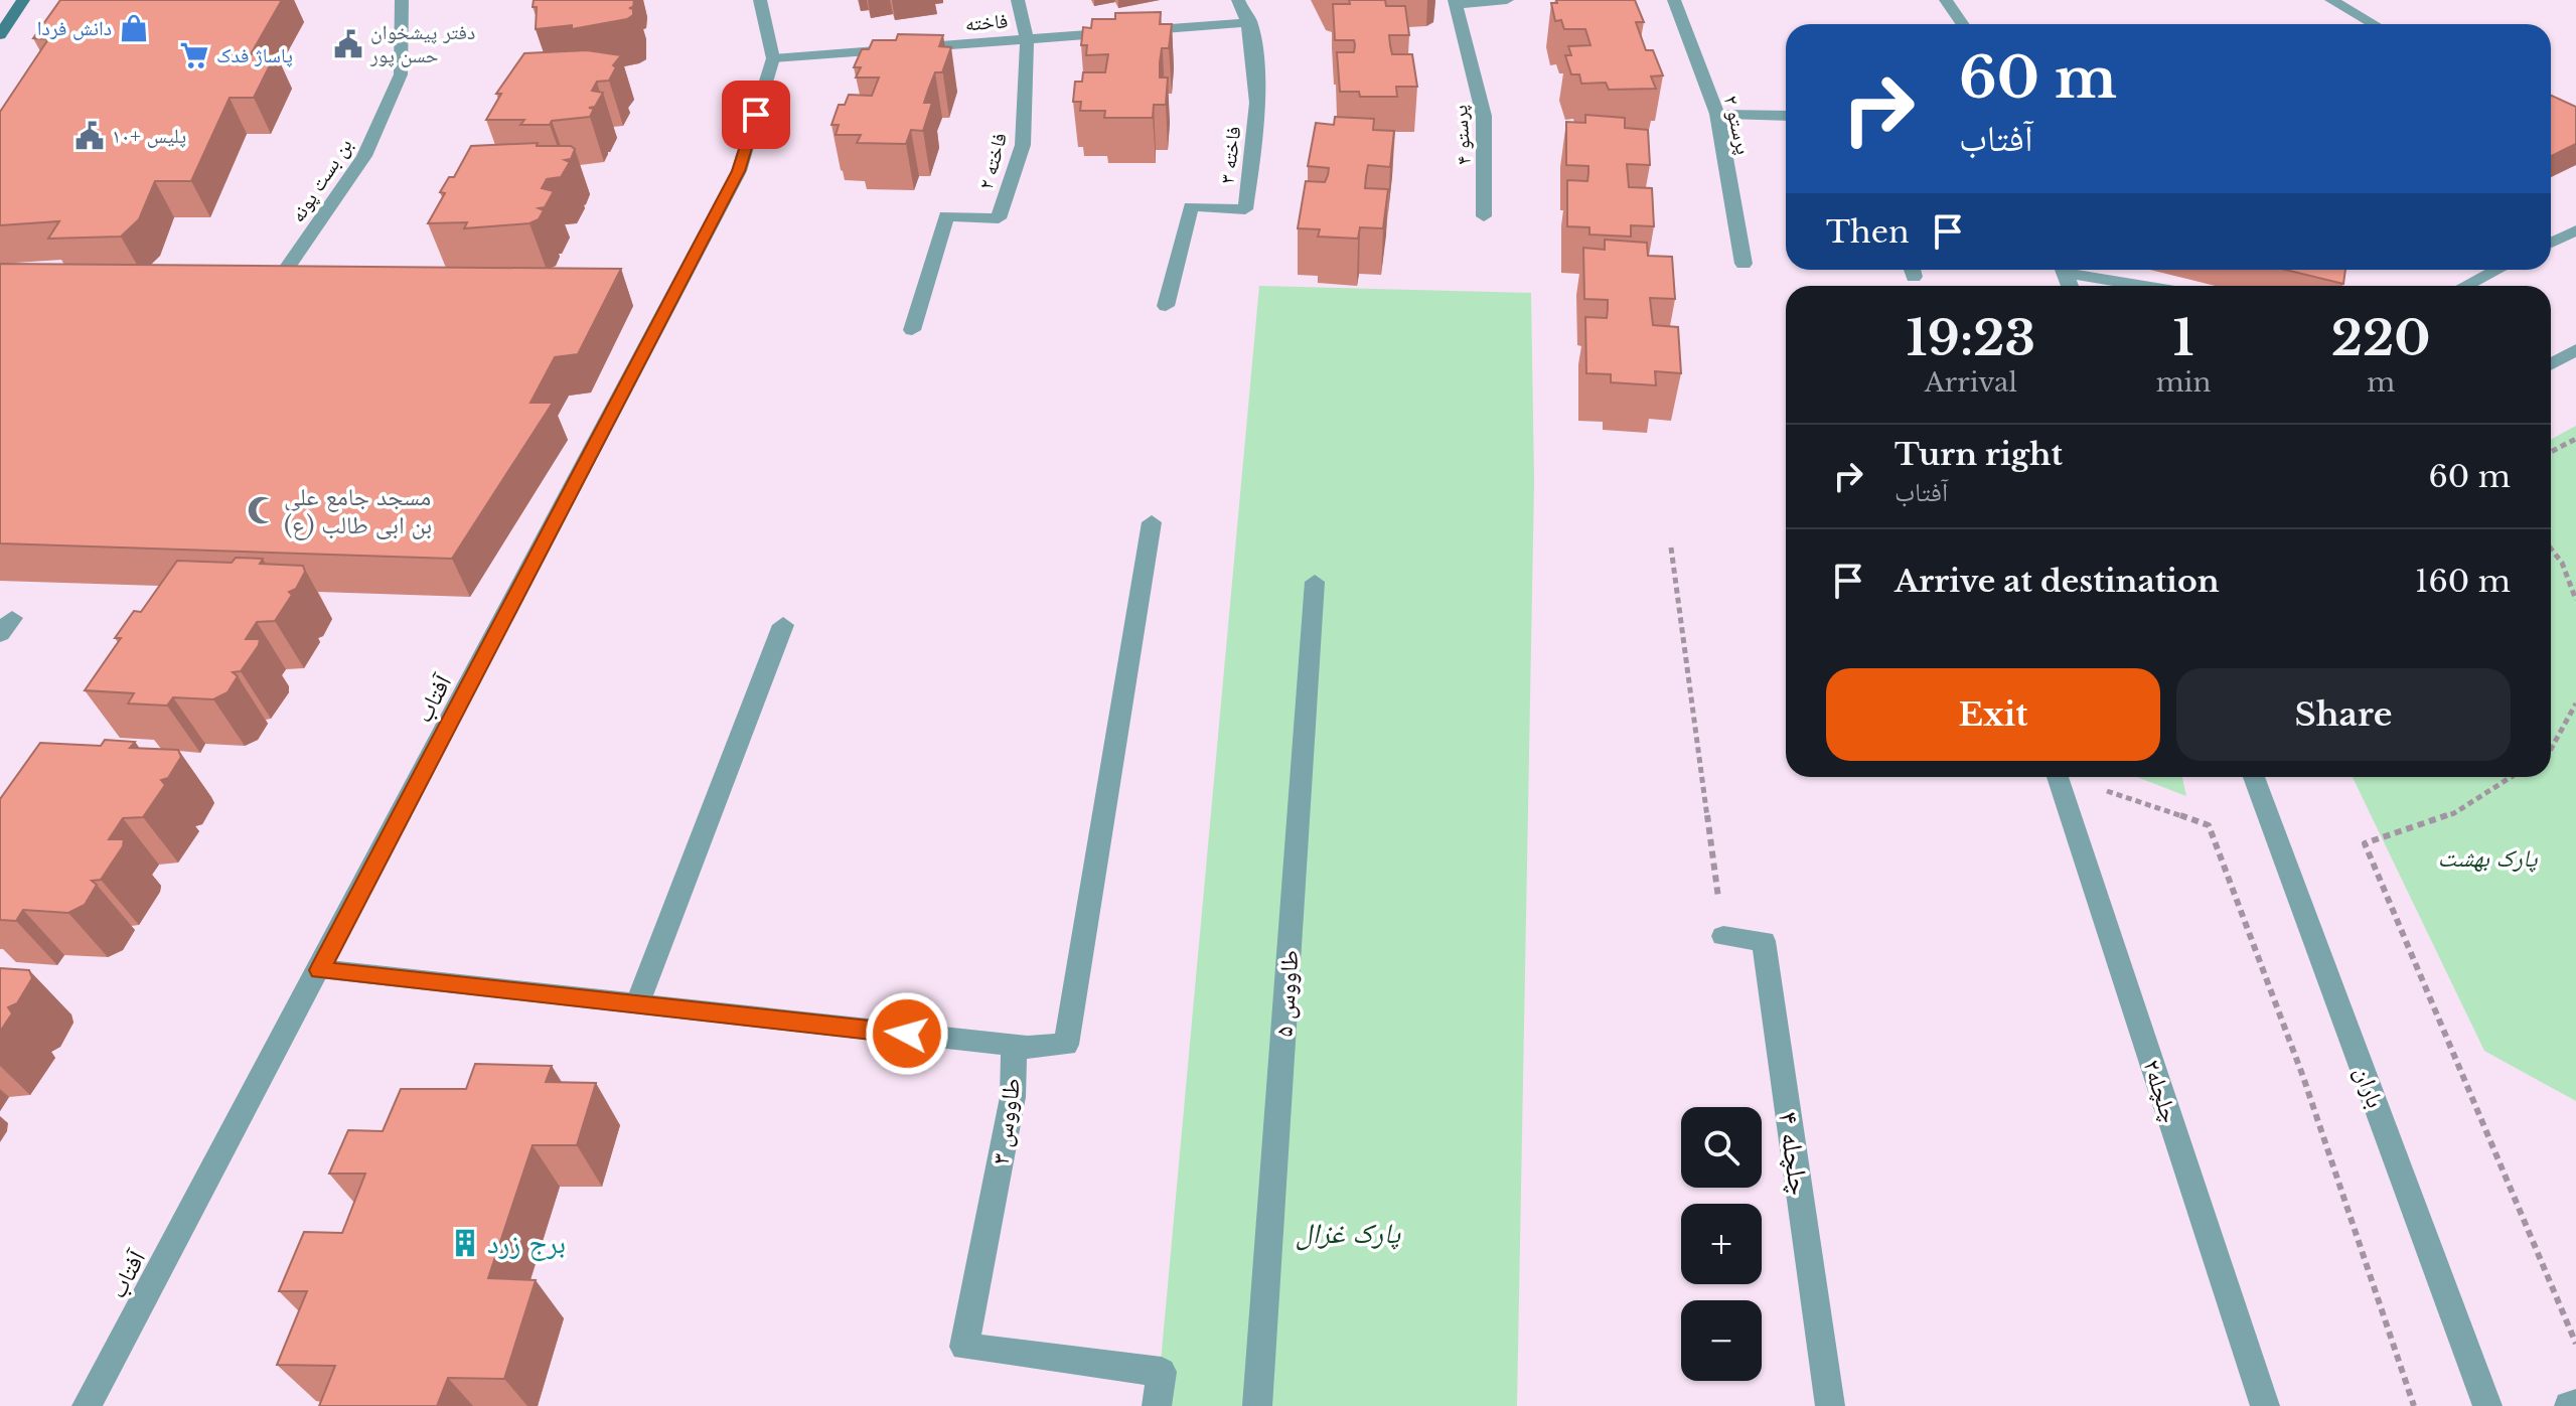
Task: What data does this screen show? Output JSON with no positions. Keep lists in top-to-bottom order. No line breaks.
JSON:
{"streets":{"street":["فاخته","پرستو ۲","پرستو ۴","فاخته ۳","فاخته ۲","بن بست پونه","آفتاب","طاووس ۵","باران","چلچله۲","طاووس ۳","چلچله ۴"]},"crossings":[["فاخته","فاخته ۳"],["فاخته","فاخته ۲"],["فاخته","آفتاب"]],"parks":["پارک بهشت","پارک غزال"],"places":{"shop":["دانش فردا"],"public building":["دفتر پیشخوان حسن پور","پلیس +۱۰"],"supermarket":["پاساژ فدک"],"mosque":["مسجد جامع علی بن ابی طالب (ع)"],"building":["برج زرد"]},"page":{"turn":["60 m","آفتاب"],"then":"Then","eta":["19:23","Arrival","1","min","220","m"],"list":[{"name":"Turn right","note":"آفتاب","value":"60 m"},{"name":"Arrive at destination","value":"160 m"}],"buttons":["Exit","Share"],"map_buttons":["+","−"]}}
